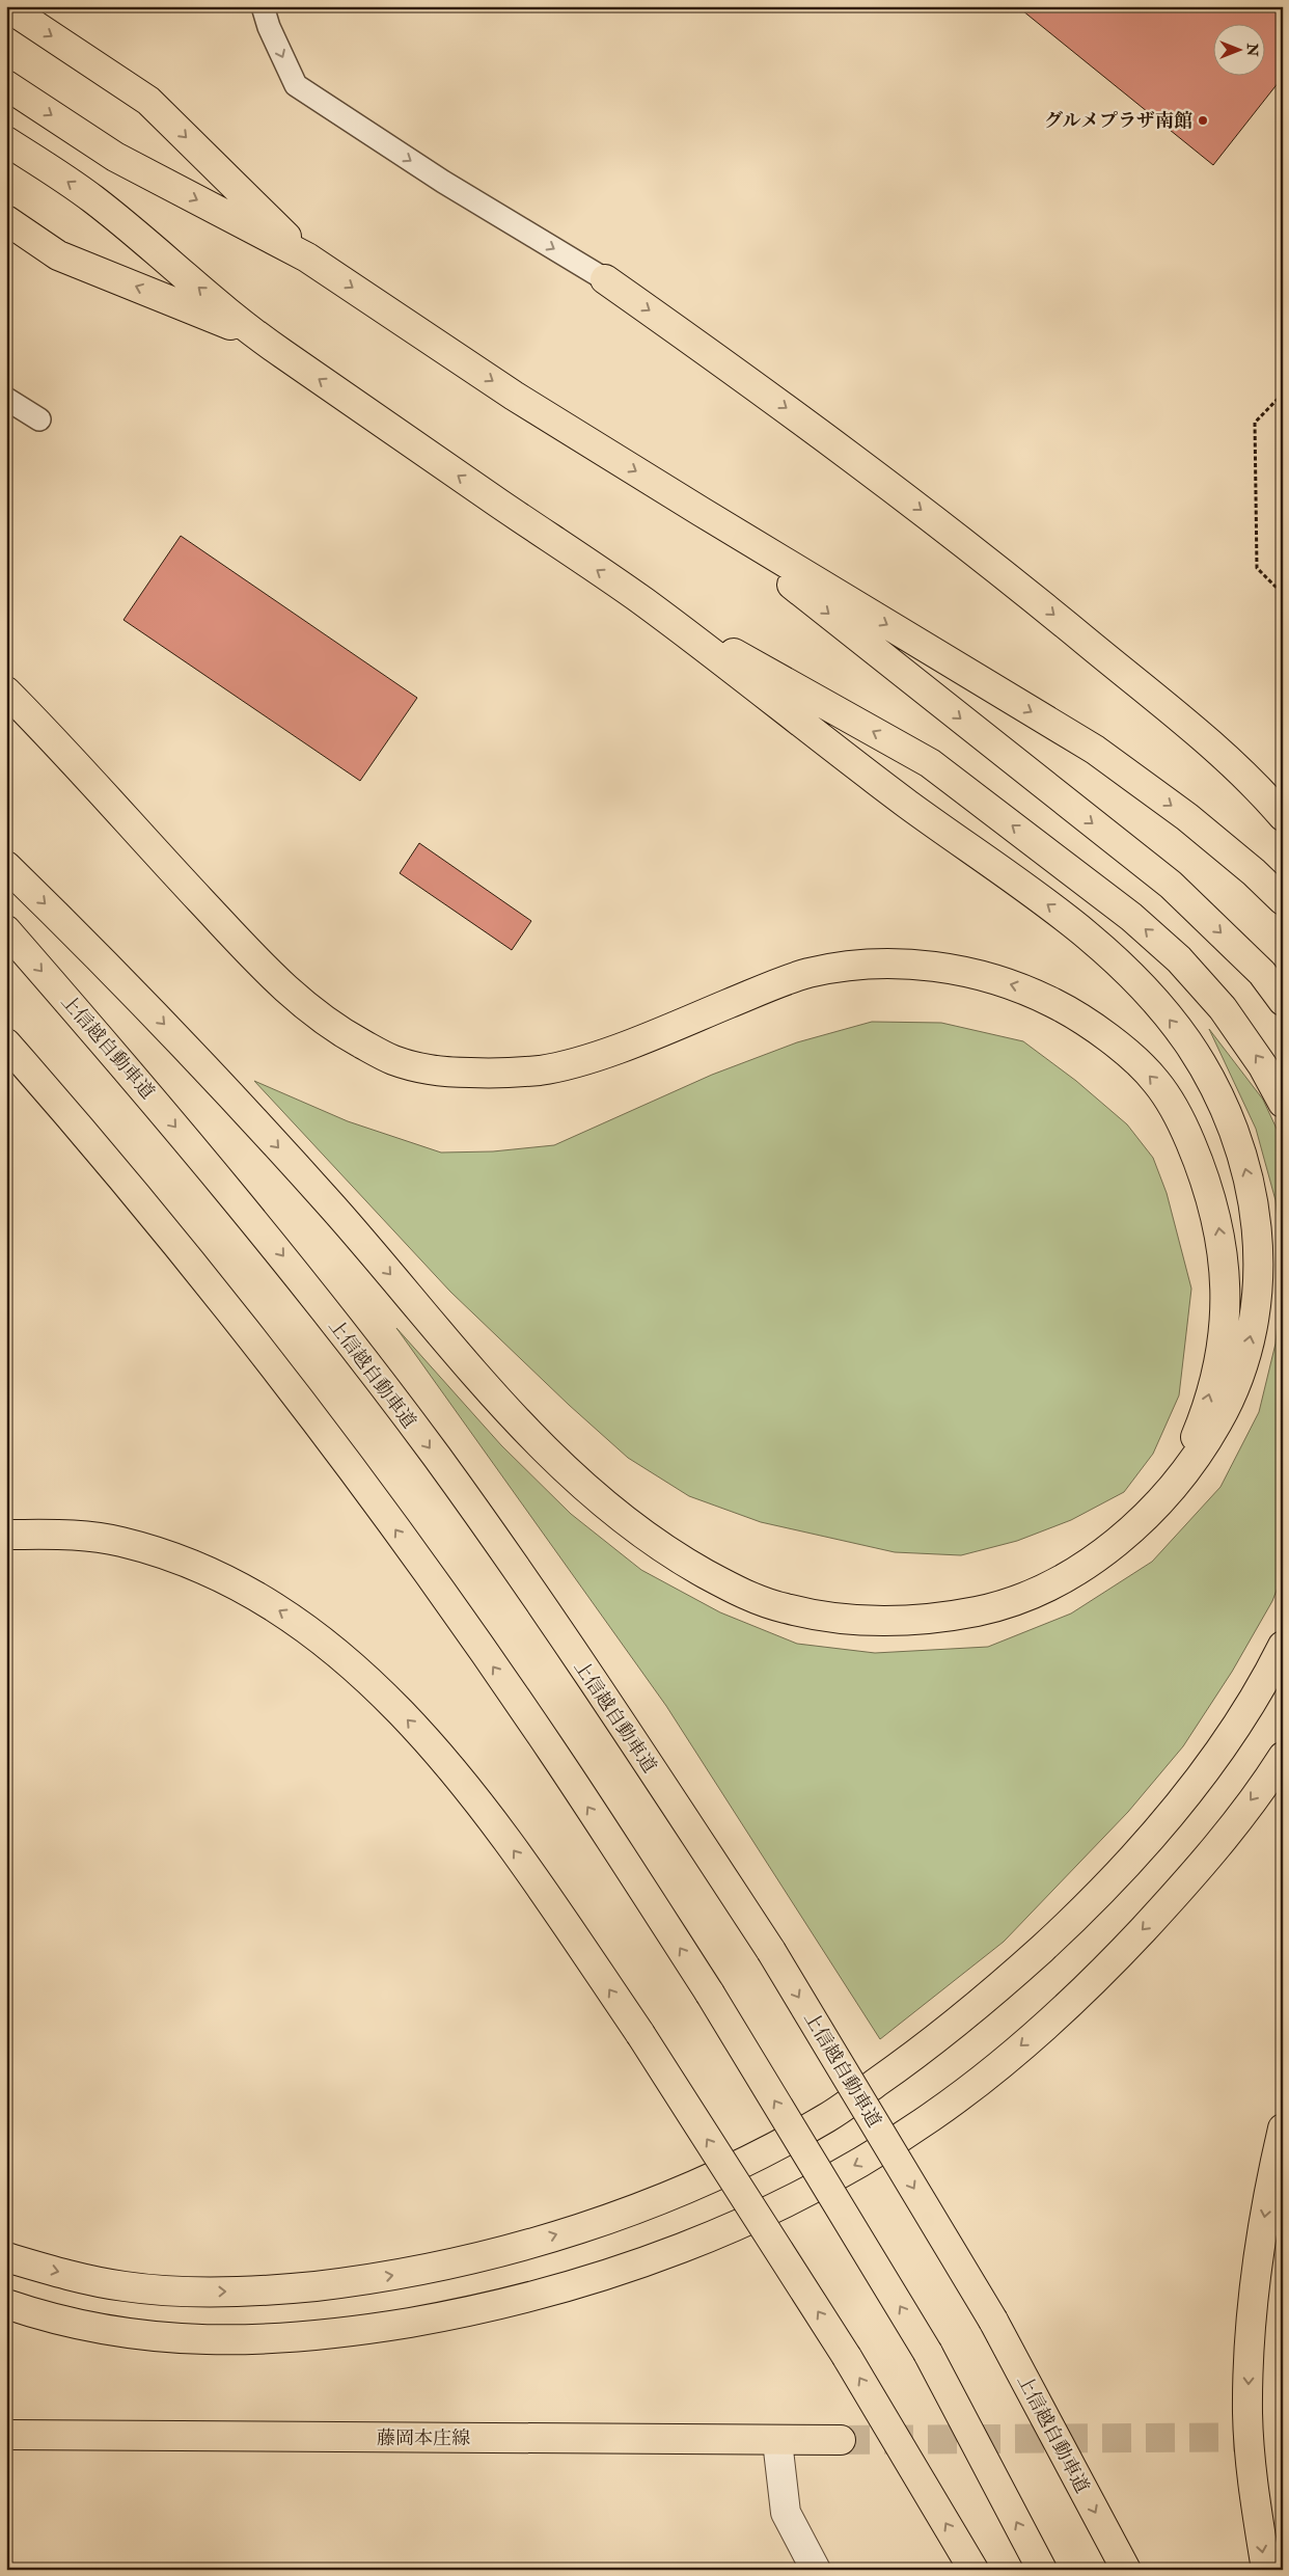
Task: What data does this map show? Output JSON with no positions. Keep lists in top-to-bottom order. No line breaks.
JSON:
{"streets":{"main road":["上信越自動車道","藤岡本庄線"]},"places":["グルメプラザ南館"],"north":"right"}
